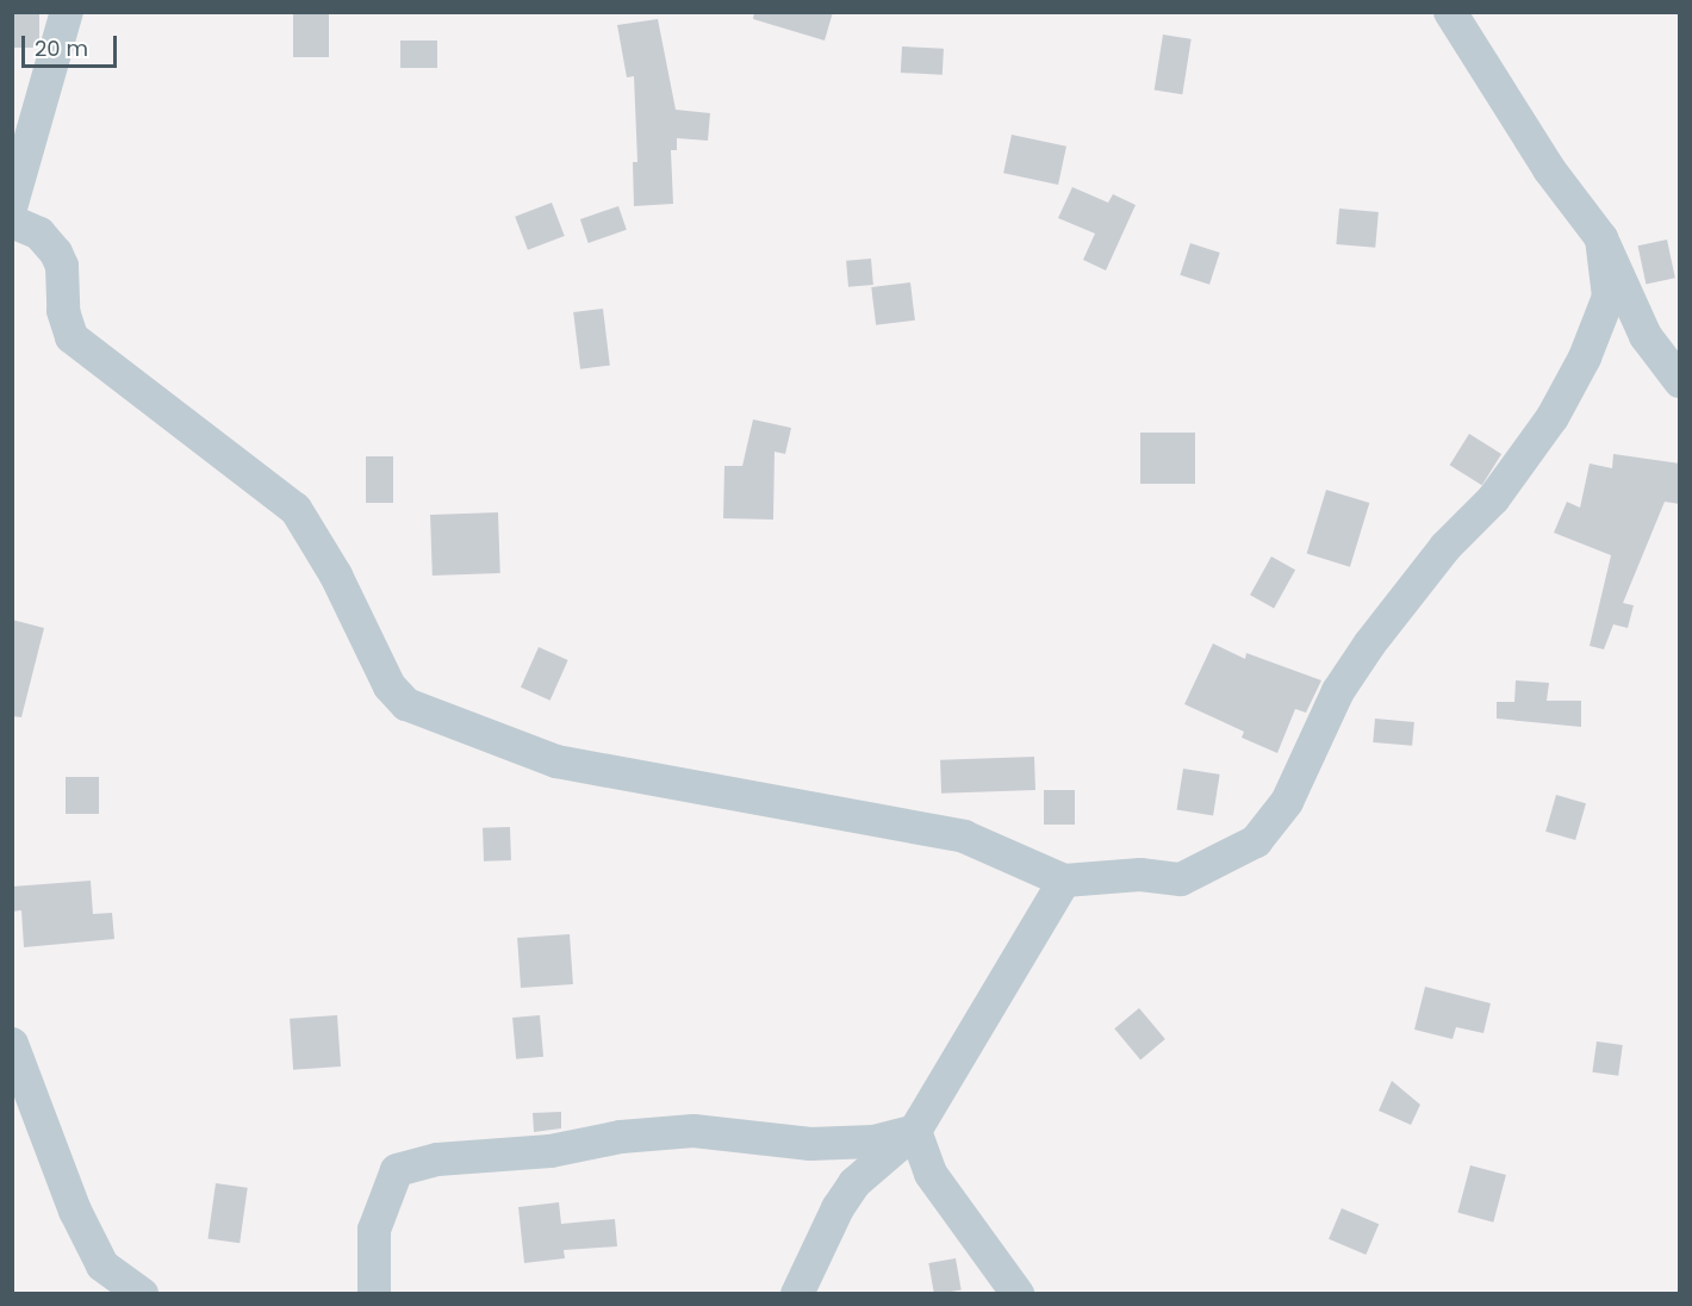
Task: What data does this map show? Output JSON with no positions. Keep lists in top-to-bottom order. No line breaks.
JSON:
{"scale_bar":"20 m"}
